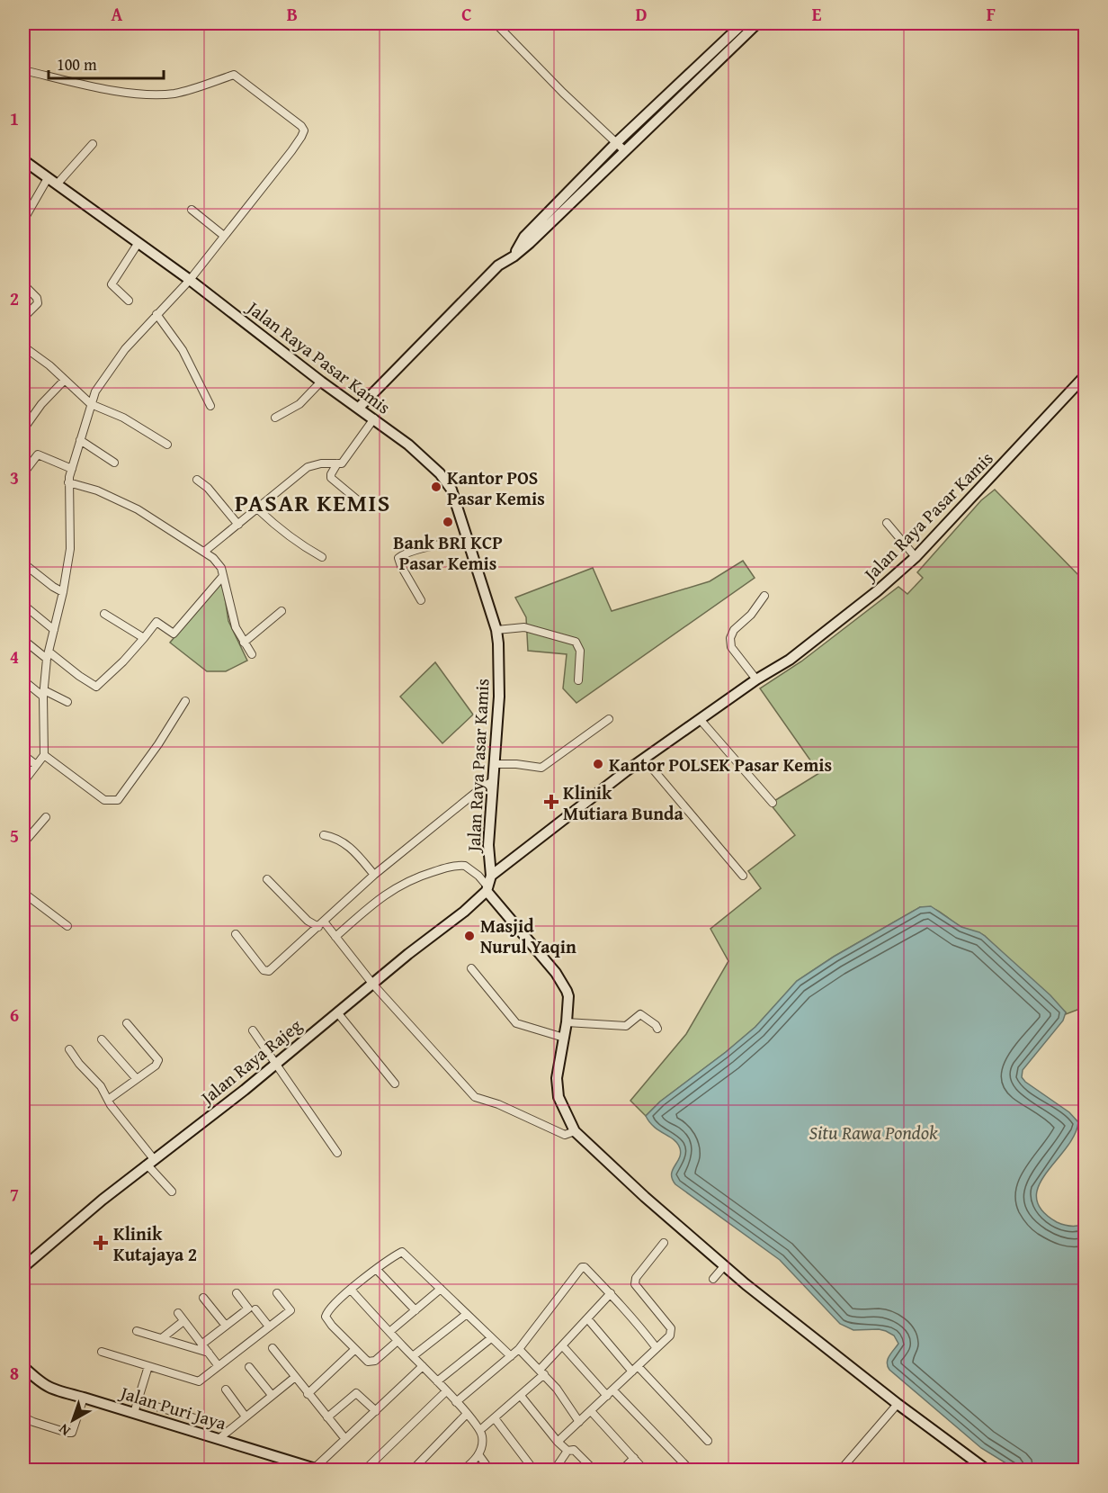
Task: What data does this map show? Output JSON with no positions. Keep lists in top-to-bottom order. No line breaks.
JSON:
{"streets":{"main road":["Jalan Raya Pasar Kamis","Jalan Raya Rajeg","Jalan Puri Jaya"]},"districts":["PASAR KEMIS"],"water":["Situ Rawa Pondok"],"places":{"other":["Kantor POS Pasar Kemis","Bank BRI KCP Pasar Kemis","Kantor POLSEK Pasar Kemis","Masjid Nurul Yaqin"],"health":["Klinik Mutiara Bunda","Klinik Kutajaya 2"]},"scale_bar":"100 m","north":"bottom left","grid":{"columns":["A","B","C","D","E","F"],"rows":["1","2","3","4","5","6","7","8"]}}
